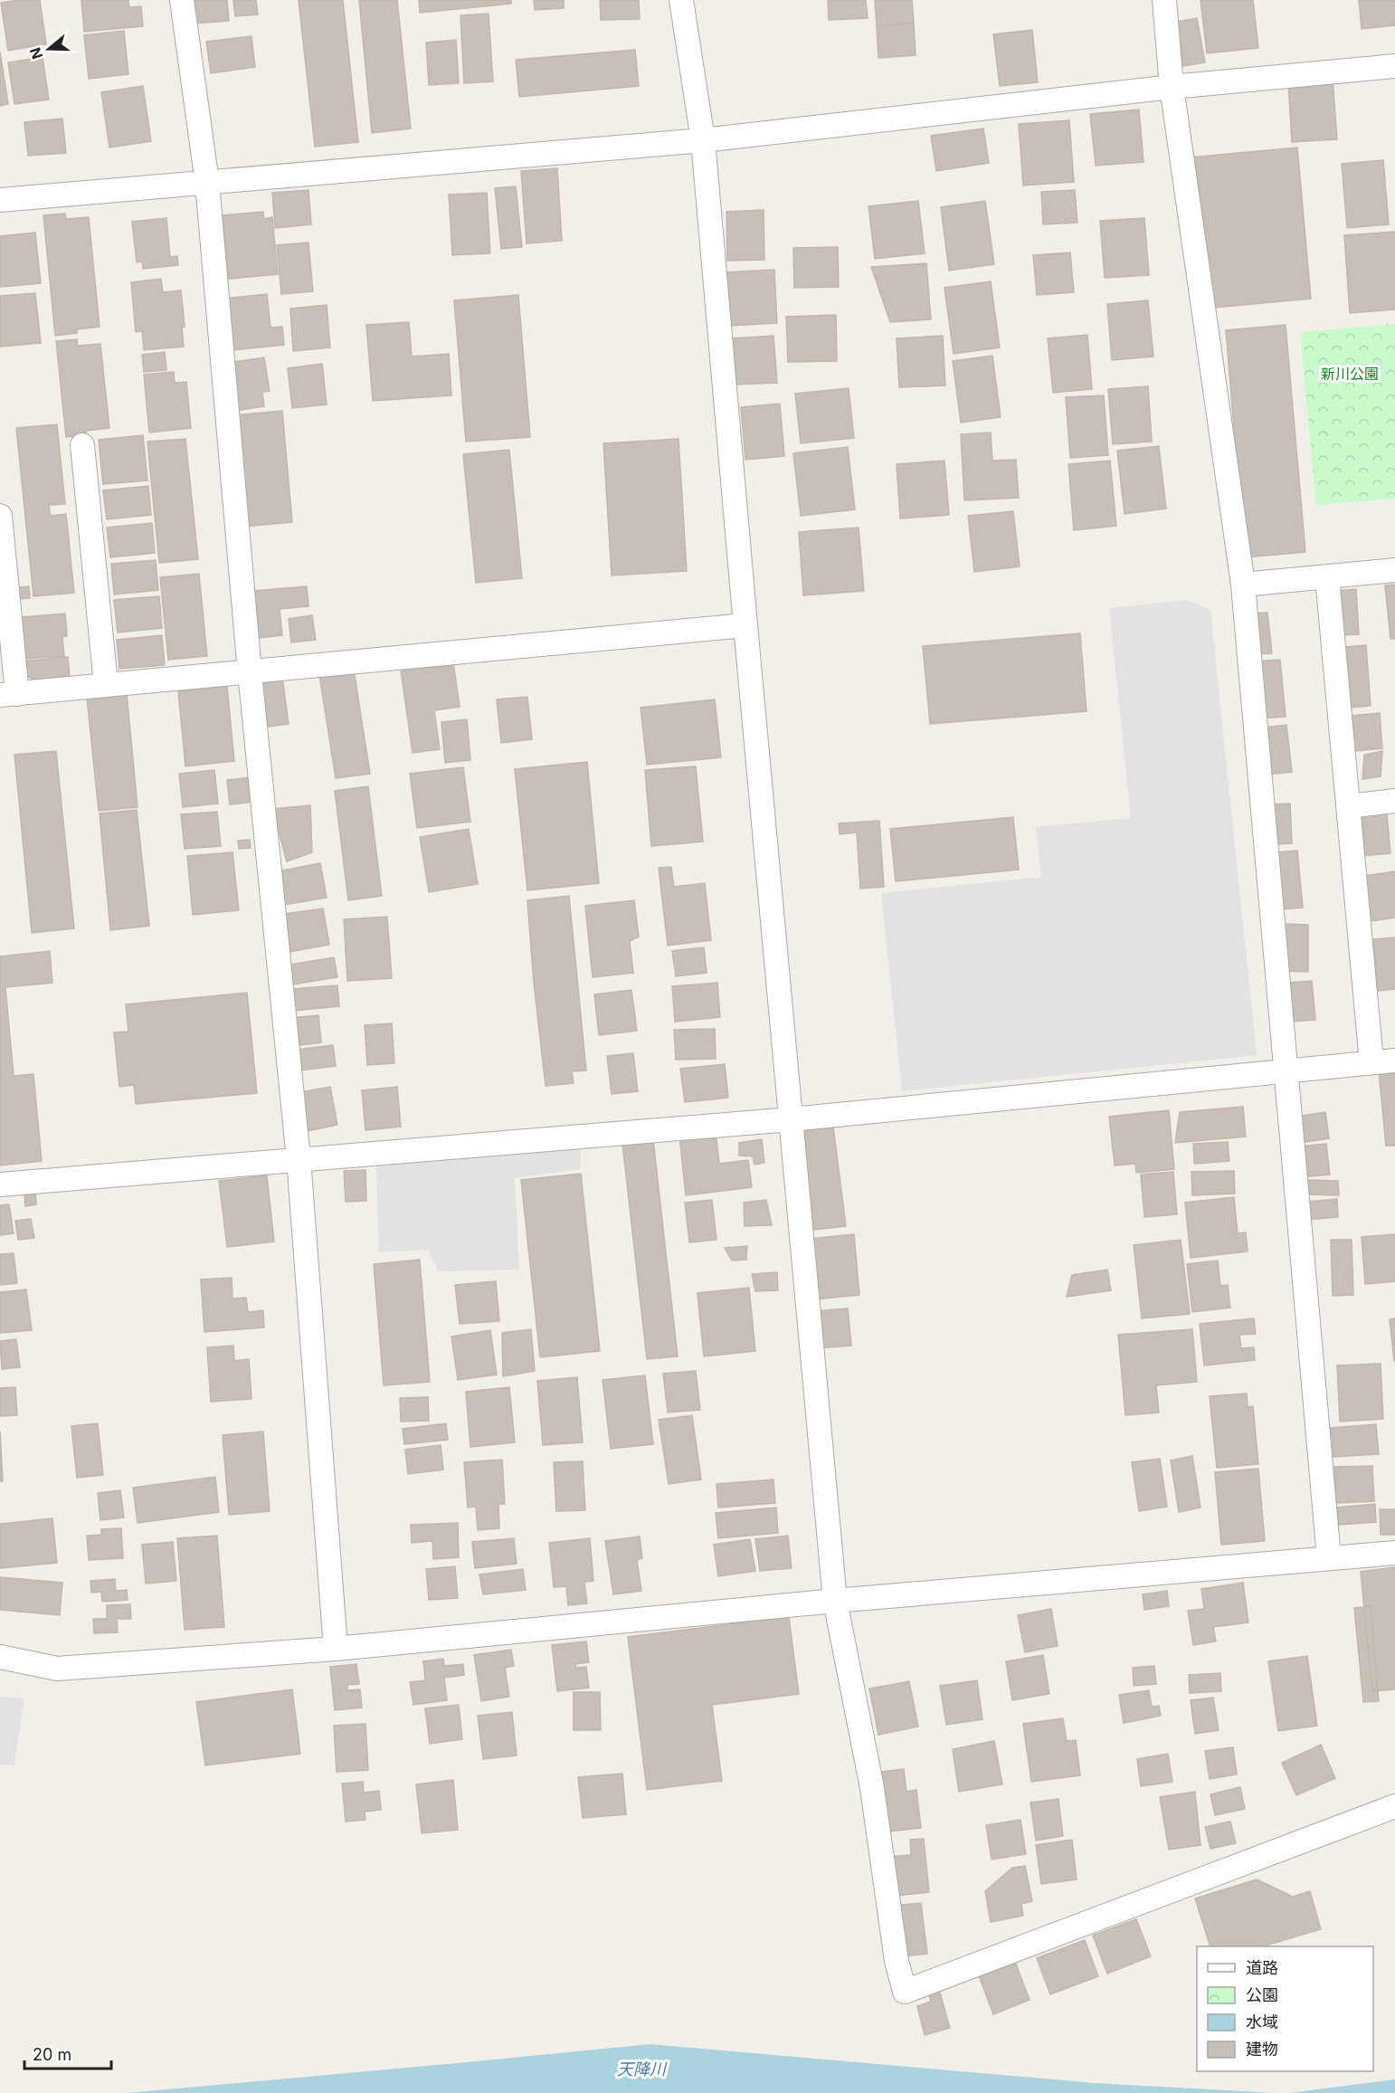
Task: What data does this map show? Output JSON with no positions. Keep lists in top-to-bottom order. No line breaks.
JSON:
{"water":["天降川"],"parks":["新川公園"],"legend":["道路","公園","水域","建物"],"scale_bar":"20 m","north":"left"}
